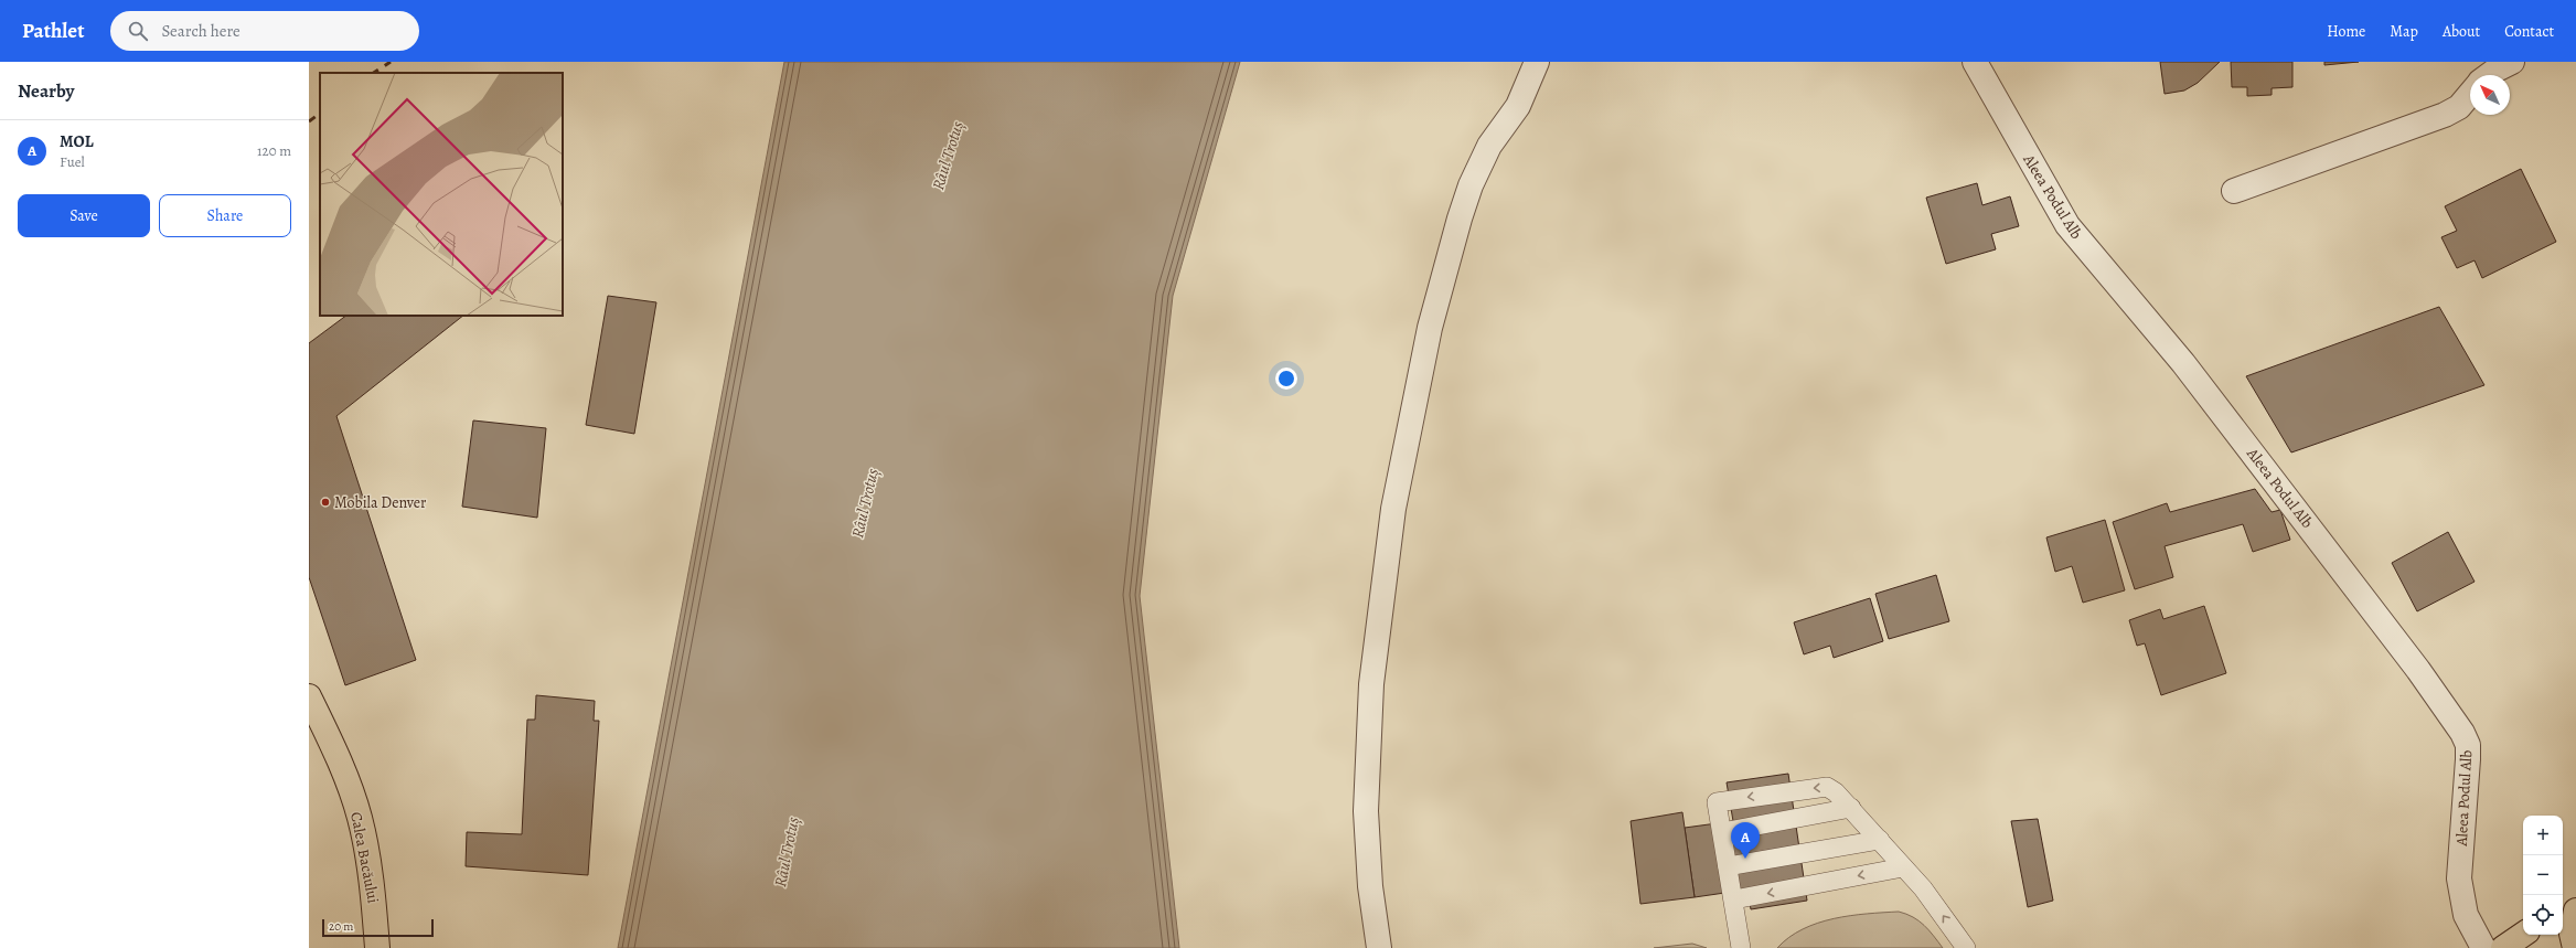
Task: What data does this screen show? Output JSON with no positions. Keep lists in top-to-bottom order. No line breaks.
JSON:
{"streets":{"main road":["Calea Bacăului"],"street":["Aleea Podul Alb"]},"water":["Râul Trotuș"],"places":["Mobila Denver"],"scale_bar":"20 m","north":"top left","page":{"header":"Pathlet","search":"Search here","nav":["Home","Map","About","Contact"],"heading":"Nearby","list":[{"mark":"A","name":"MOL","note":"Fuel","value":"120 m"}],"buttons":["Save","Share"],"map_buttons":["+","−"],"pins":"A","scale":"20 m"}}
